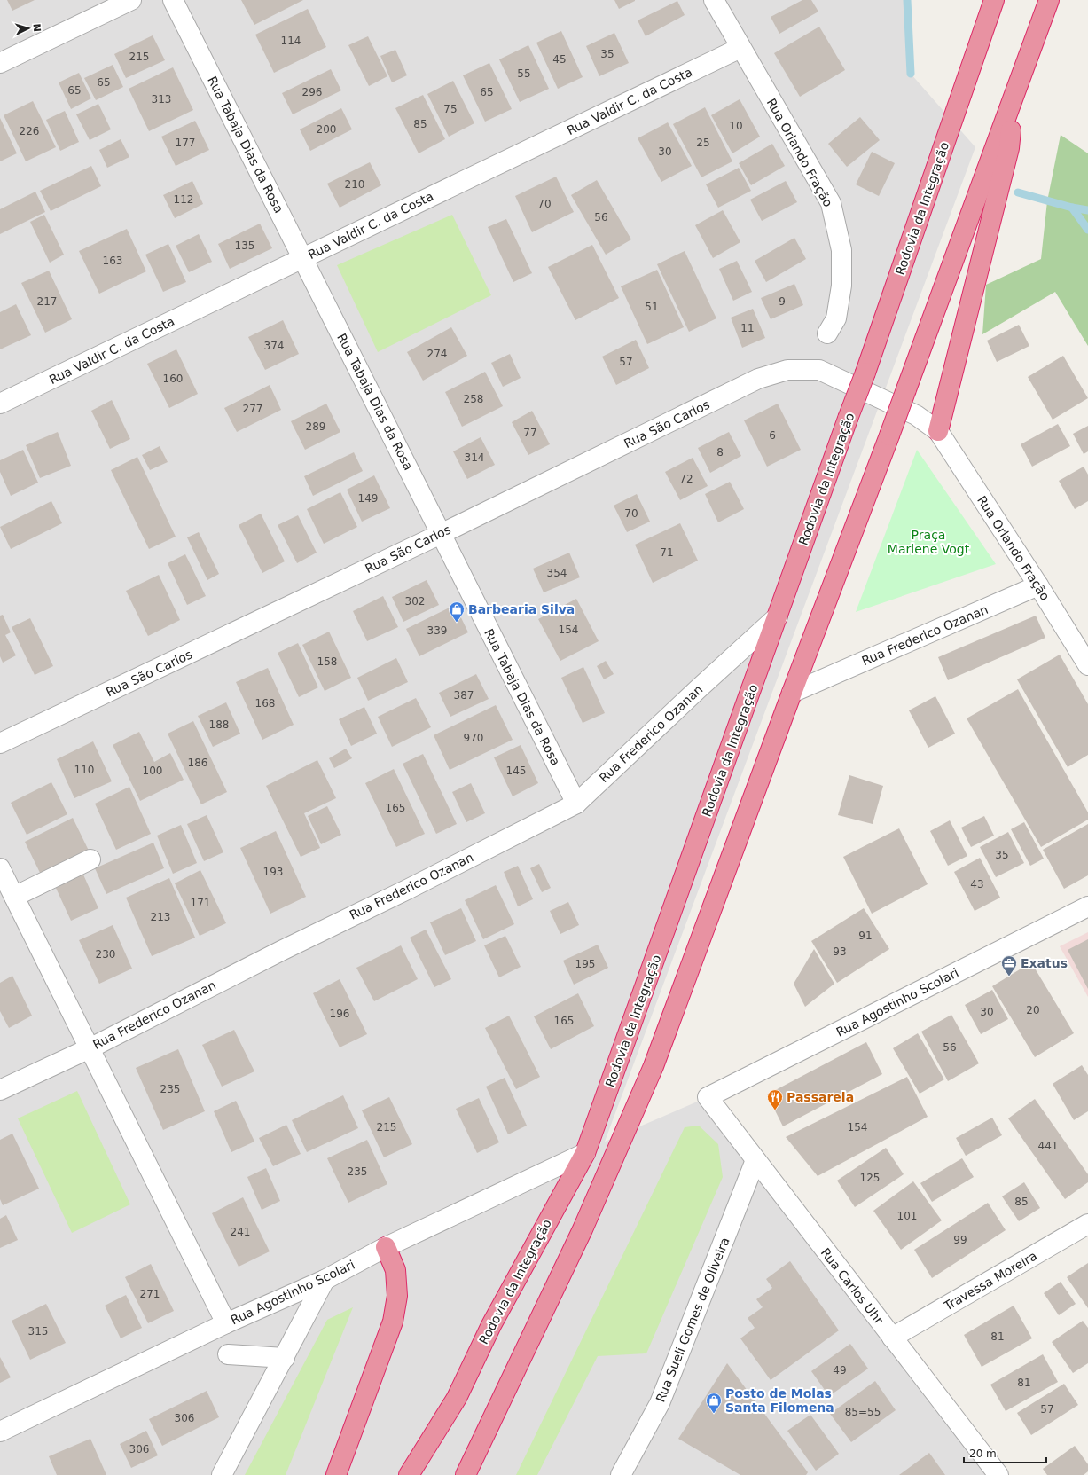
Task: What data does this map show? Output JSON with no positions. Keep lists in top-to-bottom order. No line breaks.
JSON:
{"streets":{"highway":["Rodovia da Integração"],"street":["Rua Valdir C. da Costa","Rua Tabaja Dias da Rosa","Rua Orlando Fração","Rua São Carlos","Rua Frederico Ozanan","Rua Agostinho Scolari","Travessa Moreira","Rua Carlos Uhr","Rua Sueli Gomes de Oliveira"]},"crossings":[["Rua Valdir C. da Costa","Rua Tabaja Dias da Rosa"],["Rua Valdir C. da Costa","Rua Orlando Fração"],["Rua Tabaja Dias da Rosa","Rua São Carlos"],["Rua Tabaja Dias da Rosa","Rua Frederico Ozanan"],["Rua Orlando Fração","Rua São Carlos"],["Rua Orlando Fração","Rua Frederico Ozanan"],["Rodovia da Integração","Rua Frederico Ozanan"],["Rodovia da Integração","Rua Agostinho Scolari"],["Rua Agostinho Scolari","Rua Carlos Uhr"],["Travessa Moreira","Rua Carlos Uhr"],["Rua Carlos Uhr","Rua Sueli Gomes de Oliveira"]],"parks":["Praça Marlene Vogt"],"places":{"shop":["Barbearia Silva","Posto de Molas Santa Filomena"],"office":["Exatus"],"restaurant":["Passarela"]},"house_numbers":["114","35","215","45","55","65","65","296","65","313","75","85","10","200","226","177","25","30","210","112","70","56","135","163","217","9","51","11","374","274","57","160","258","277","289","77","6","8","314","72","149","70","71","354","302","154","339","158","387","168","188","970","186","110","100","145","165","35","193","43","171","213","91","93","230","195","20","30","196","165","56","235","215","154","441","235","125","85","101","241","99","271","315","81","49","81","57","85=55","306","306"],"scale_bar":"20 m","north":"right"}
